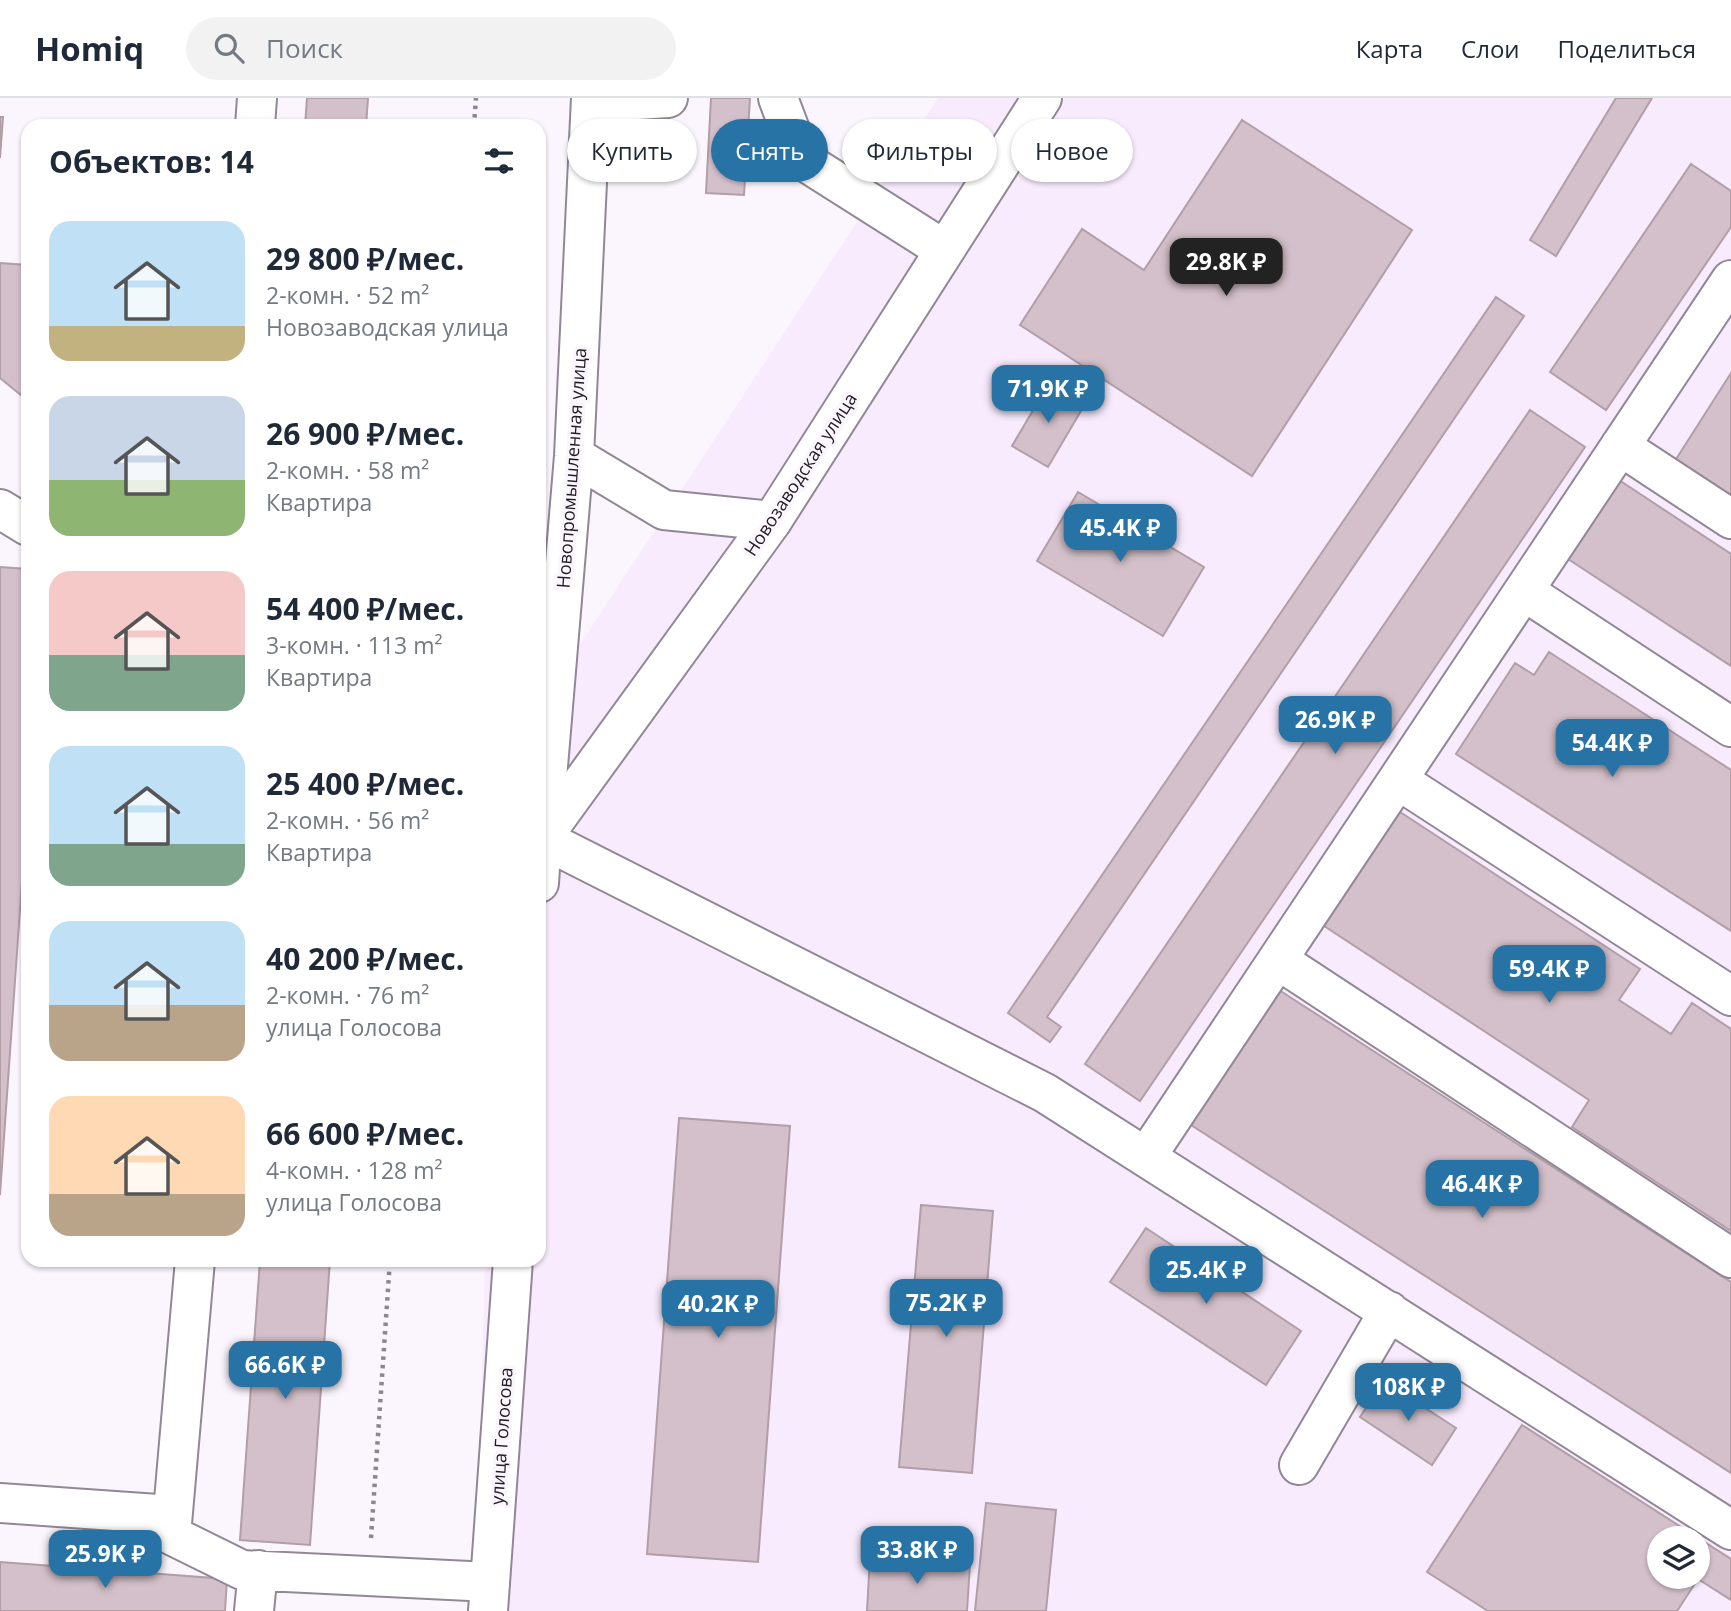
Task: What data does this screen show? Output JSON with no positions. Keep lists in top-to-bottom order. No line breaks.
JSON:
{"streets":{"main road":["Новопромышленная улица","Новозаводская улица","улица Голосова"]},"page":{"header":"Homiq","search":"Поиск","nav":["Карта","Слои","Поделиться"],"chip":["Купить","Снять","Фильтры","Новое"],"heading":"Объектов: 14","list":[{"name":"29 800 ₽/мес.","note":"2-комн. · 52 m² · Новозаводская улица"},{"name":"26 900 ₽/мес.","note":"2-комн. · 58 m² · Квартира"},{"name":"54 400 ₽/мес.","note":"3-комн. · 113 m² · Квартира"},{"name":"25 400 ₽/мес.","note":"2-комн. · 56 m² · Квартира"},{"name":"40 200 ₽/мес.","note":"2-комн. · 76 m² · улица Голосова"},{"name":"66 600 ₽/мес.","note":"4-комн. · 128 m² · улица Голосова"}],"price":["29.8K ₽","71.9K ₽","45.4K ₽","26.9K ₽","54.4K ₽","59.4K ₽","46.4K ₽","25.4K ₽","75.2K ₽","40.2K ₽","66.6K ₽","108K ₽","33.8K ₽","25.9K ₽"]}}
